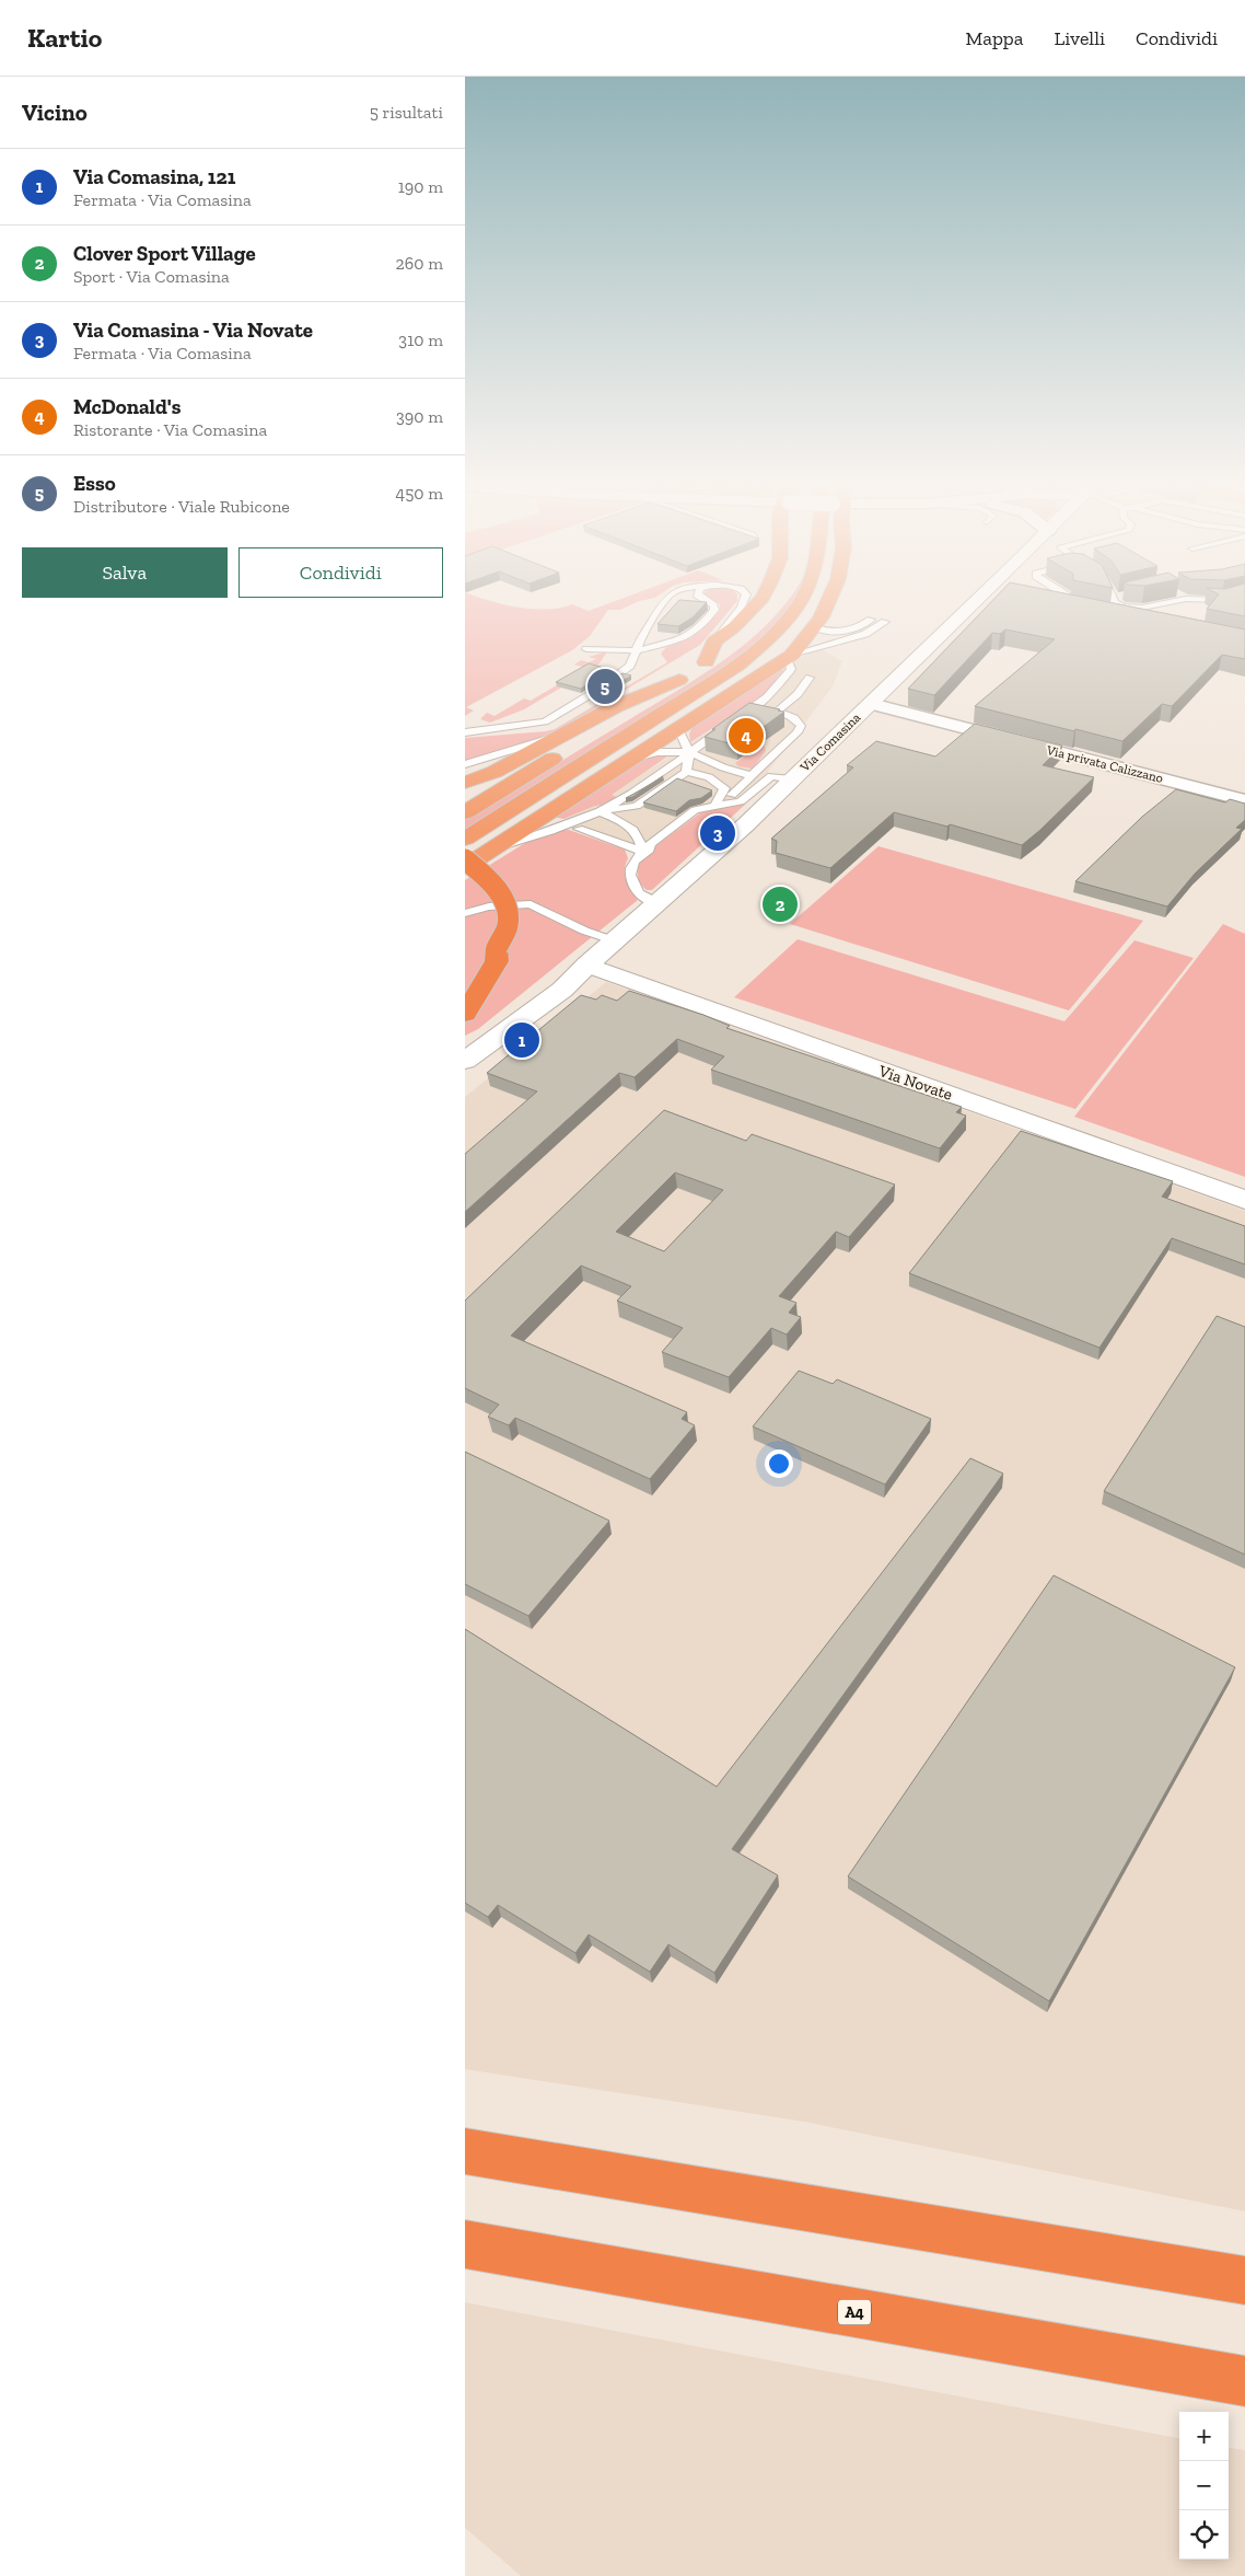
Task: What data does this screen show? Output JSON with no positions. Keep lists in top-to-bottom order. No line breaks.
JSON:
{"streets":{"highway":["A4"],"main road":["Via Comasina","Via Novate"],"street":["Via privata Calizzano"]},"crossings":[["Via Comasina","Via privata Calizzano"],["Via Comasina","Via Novate"]],"page":{"header":"Kartio","nav":["Mappa","Livelli","Condividi"],"heading":["Vicino","5 risultati"],"list":[{"mark":"1","name":"Via Comasina, 121","note":"Fermata · Via Comasina","value":"190 m"},{"mark":"2","name":"Clover Sport Village","note":"Sport · Via Comasina","value":"260 m"},{"mark":"3","name":"Via Comasina - Via Novate","note":"Fermata · Via Comasina","value":"310 m"},{"mark":"4","name":"McDonald's","note":"Ristorante · Via Comasina","value":"390 m"},{"mark":"5","name":"Esso","note":"Distributore · Viale Rubicone","value":"450 m"}],"buttons":["Salva","Condividi"],"pins":["5","4","3","2","1"],"map_buttons":["+","−"]}}
